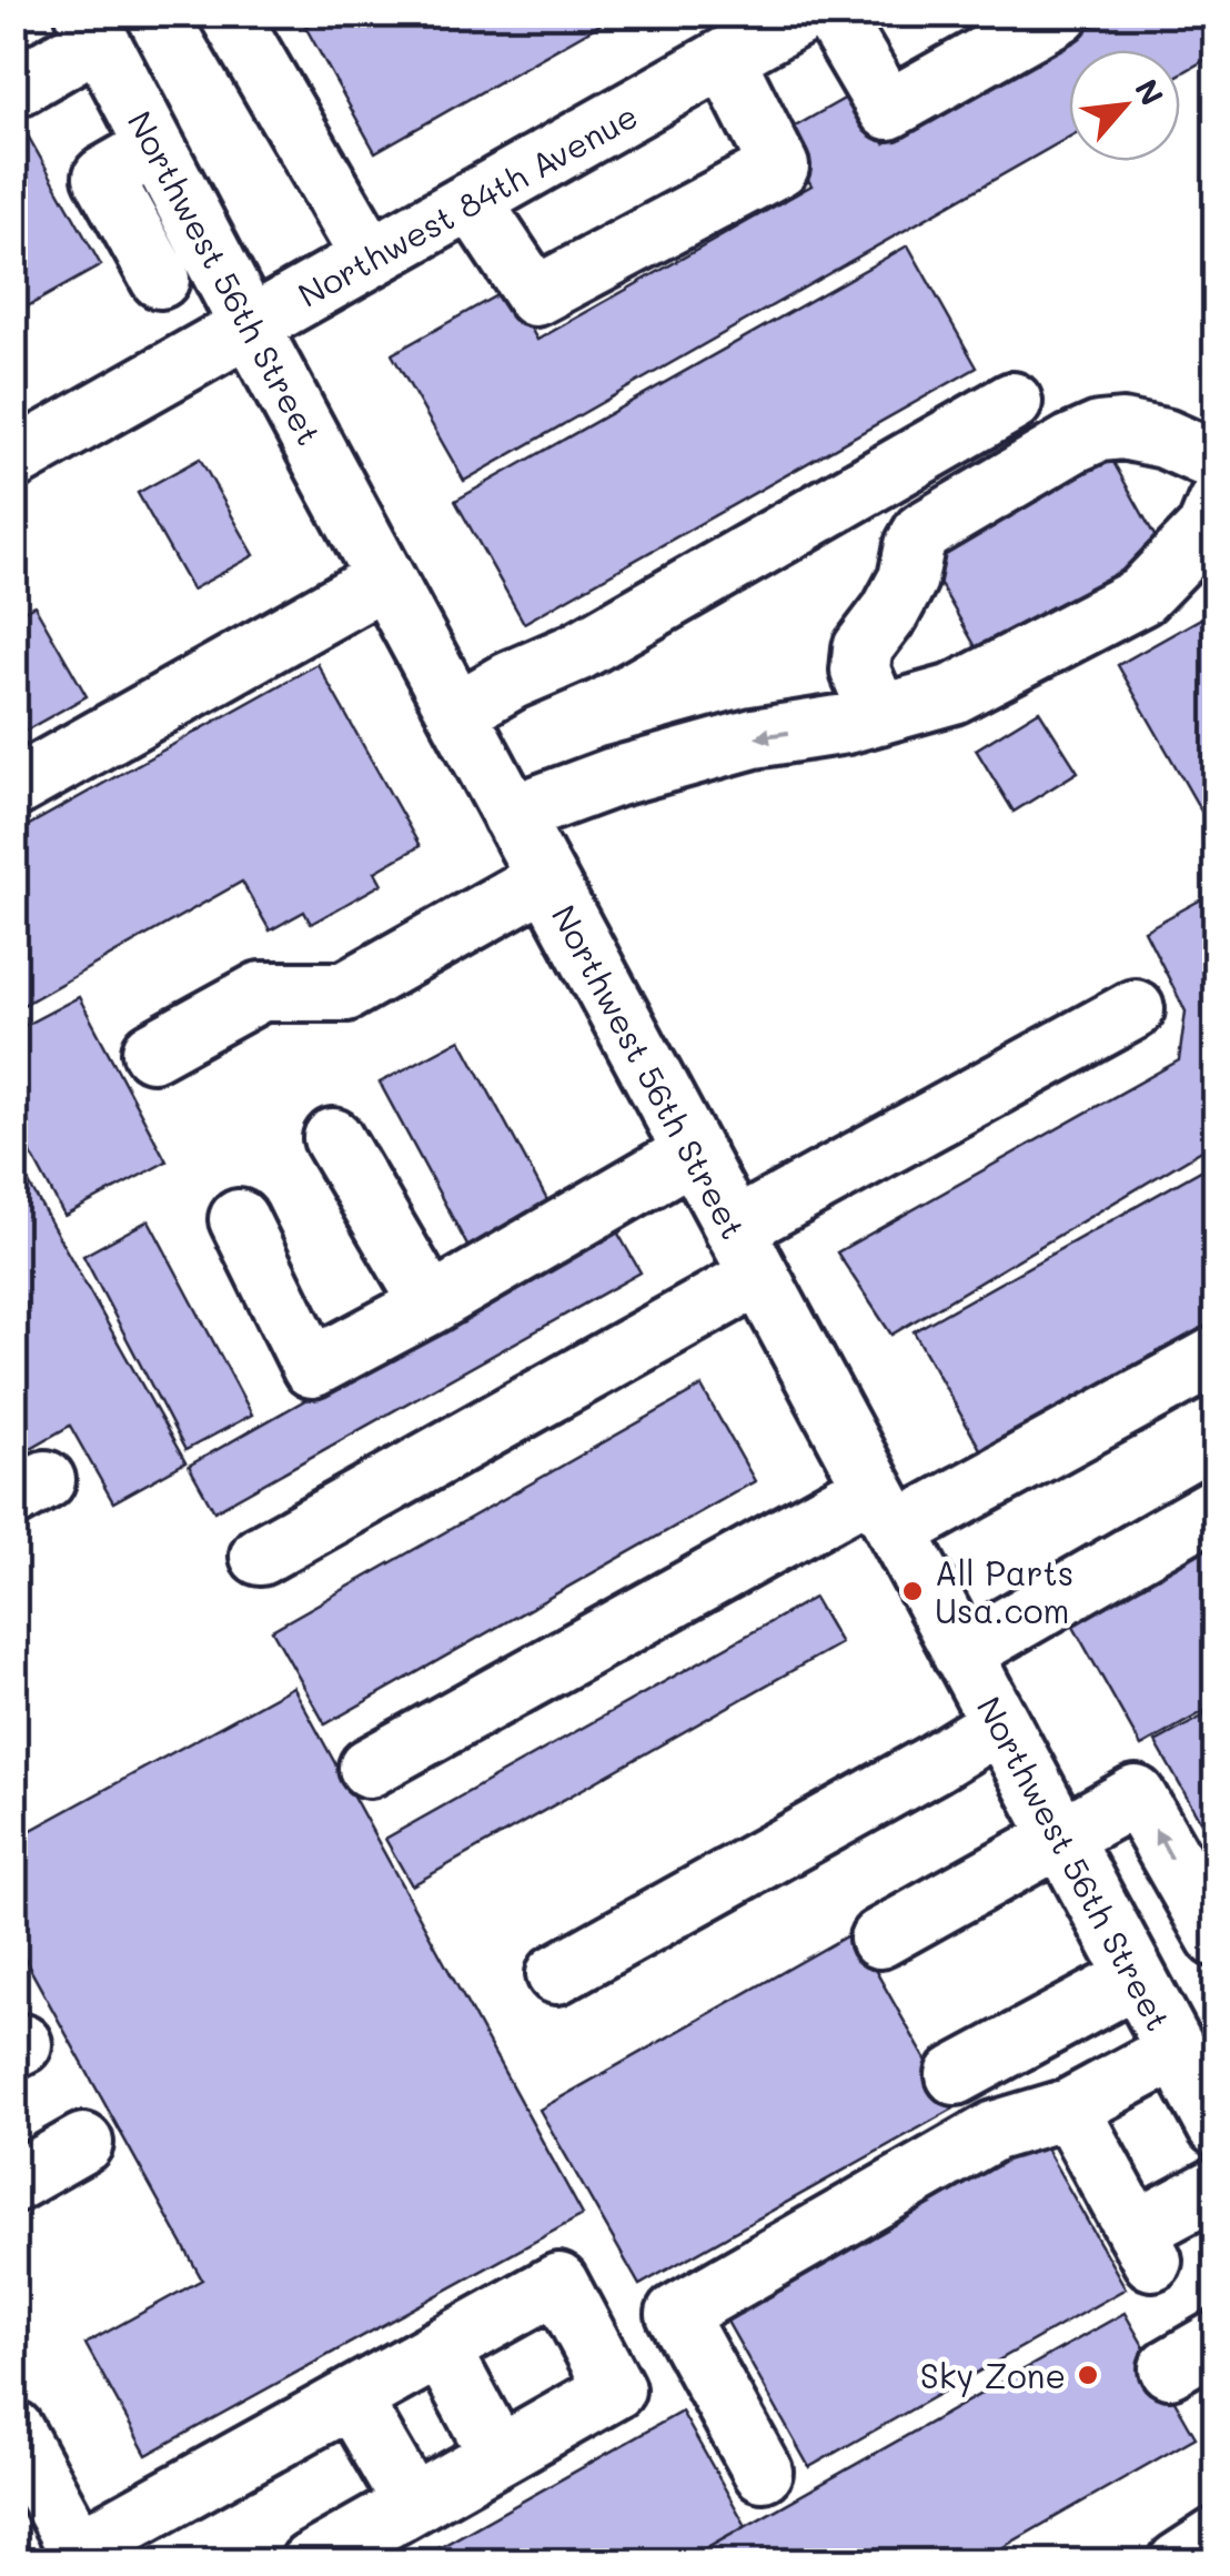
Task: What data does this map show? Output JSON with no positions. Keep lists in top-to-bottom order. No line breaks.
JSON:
{"streets":{"street":["Northwest 84th Avenue","Northwest 56th Street"]},"crossings":[["Northwest 84th Avenue","Northwest 56th Street"]],"places":["All Parts Usa.com","Sky Zone"],"north":"top right"}
